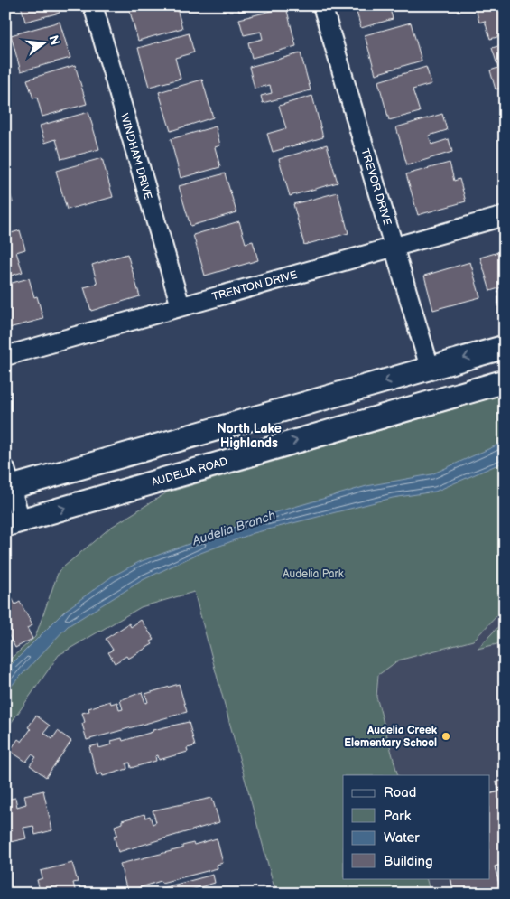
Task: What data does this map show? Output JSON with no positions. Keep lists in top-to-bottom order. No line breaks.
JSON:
{"streets":{"main road":["AUDELIA ROAD"],"street":["WINDHAM DRIVE","TREVOR DRIVE","TRENTON DRIVE"]},"crossings":[["WINDHAM DRIVE","TRENTON DRIVE"],["TREVOR DRIVE","TRENTON DRIVE"]],"districts":["North Lake Highlands"],"water":["Audelia Branch"],"parks":["Audelia Park"],"places":["Audelia Creek Elementary School"],"legend":["Road","Park","Water","Building"],"north":"right"}
